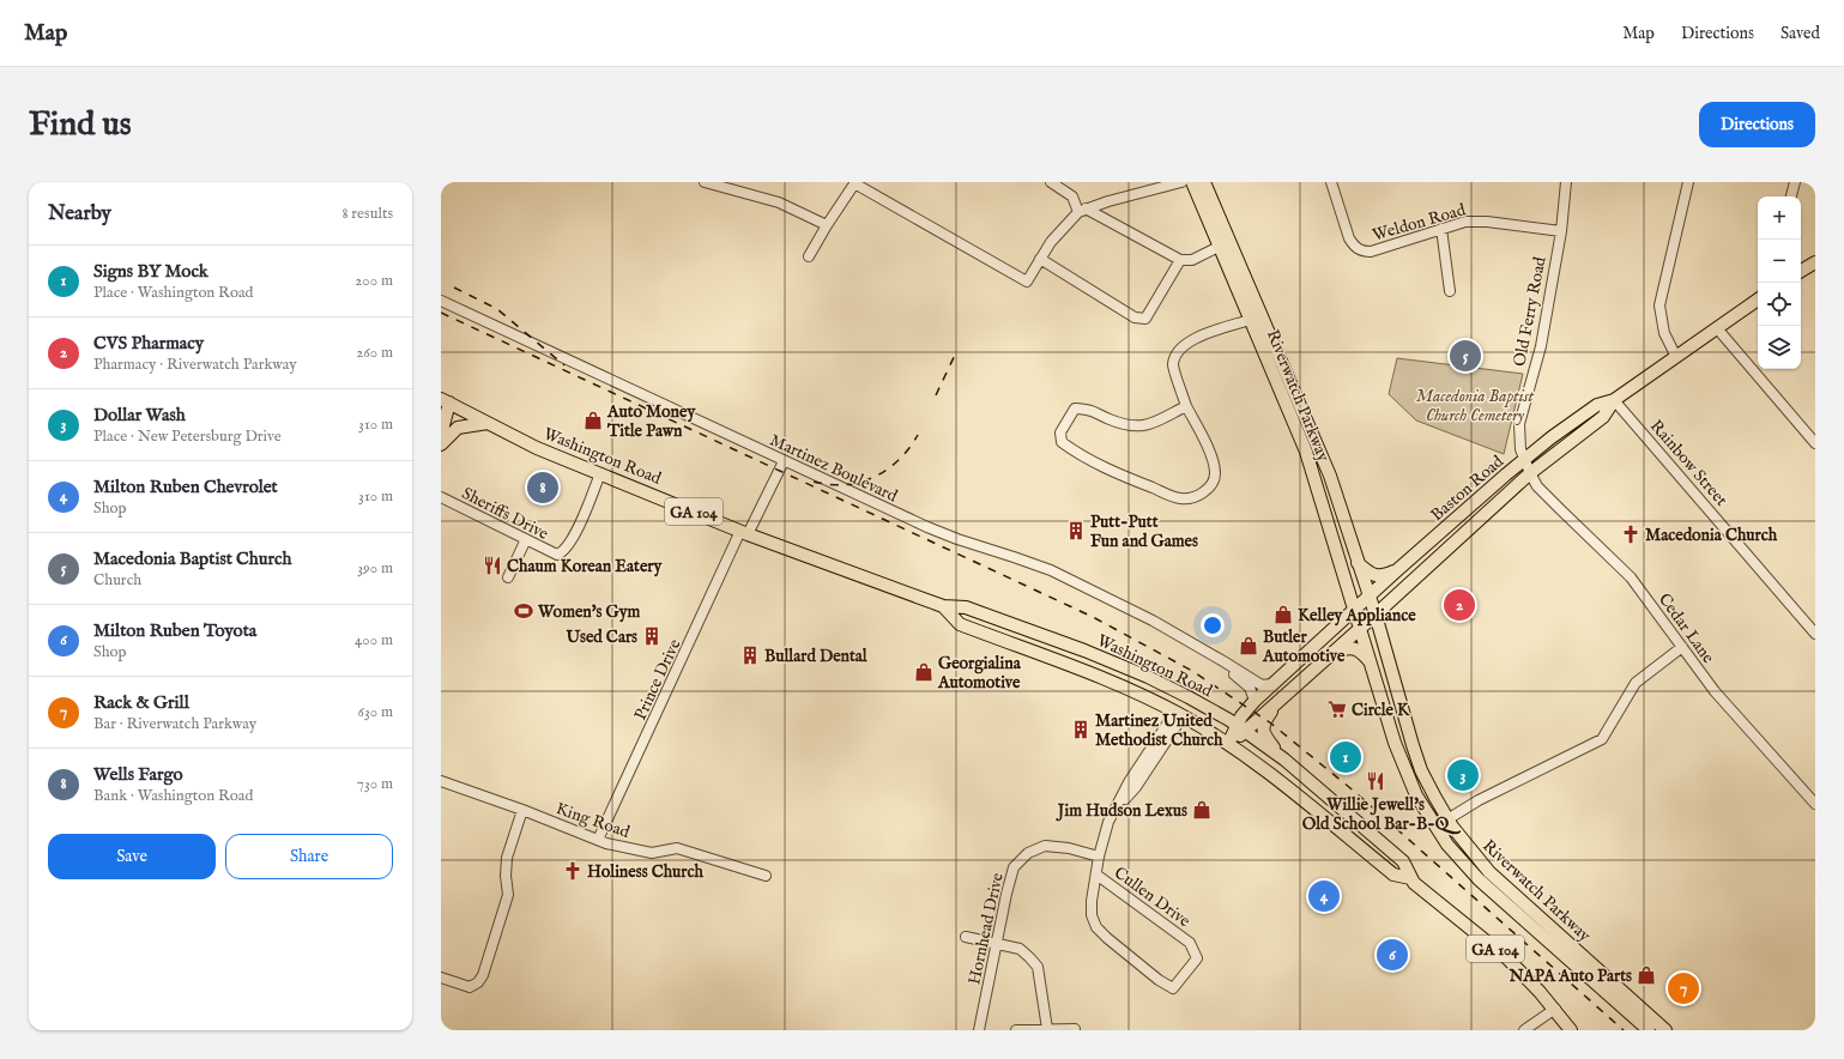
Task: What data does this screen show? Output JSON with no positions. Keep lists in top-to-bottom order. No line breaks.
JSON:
{"streets":{"main road":["Riverwatch Parkway","Washington Road","Baston Road","GA 104"],"street":["Weldon Road","Old Ferry Road","Rainbow Street","Martinez Boulevard","Sheriffs Drive","Cedar Lane","Prince Drive","King Road","Cullen Drive","Hornhead Drive"]},"crossings":[["Weldon Road","Old Ferry Road"],["Old Ferry Road","Baston Road"],["Old Ferry Road","Cedar Lane"],["Riverwatch Parkway","Baston Road"],["Washington Road","Baston Road"],["Washington Road","Sheriffs Drive"],["Washington Road","Prince Drive"],["Rainbow Street","Baston Road"],["Martinez Boulevard","Baston Road"],["Martinez Boulevard","Prince Drive"],["Prince Drive","King Road"]],"parks":["Macedonia Baptist Church Cemetery"],"places":{"shop":["Auto Money Title Pawn","Kelley Appliance","Butler Automotive","Georgialina Automotive","Jim Hudson Lexus","NAPA Auto Parts"],"building":["Putt-Putt Fun and Games","Used Cars","Bullard Dental","Martinez United Methodist Church"],"church":["Macedonia Church","Holiness Church"],"restaurant":["Chaum Korean Eatery","Willie Jewell's Old School Bar-B-Q"],"sports":["Women's Gym"],"supermarket":["Circle K"]},"page":{"header":"Map","nav":["Map","Directions","Saved"],"buttons":["Directions",["Save","Share"]],"title":"Find us","heading":["Nearby","8 results"],"map_buttons":["+","−"],"list":[{"mark":"1","name":"Signs BY Mock","note":"Place · Washington Road","value":"200 m"},{"mark":"2","name":"CVS Pharmacy","note":"Pharmacy · Riverwatch Parkway","value":"260 m"},{"mark":"3","name":"Dollar Wash","note":"Place · New Petersburg Drive","value":"310 m"},{"mark":"4","name":"Milton Ruben Chevrolet","note":"Shop","value":"310 m"},{"mark":"5","name":"Macedonia Baptist Church","note":"Church","value":"390 m"},{"mark":"6","name":"Milton Ruben Toyota","note":"Shop","value":"400 m"},{"mark":"7","name":"Rack & Grill","note":"Bar · Riverwatch Parkway","value":"630 m"},{"mark":"8","name":"Wells Fargo","note":"Bank · Washington Road","value":"730 m"}],"pins":["5","8","2","1","3","4","6","7"]}}
